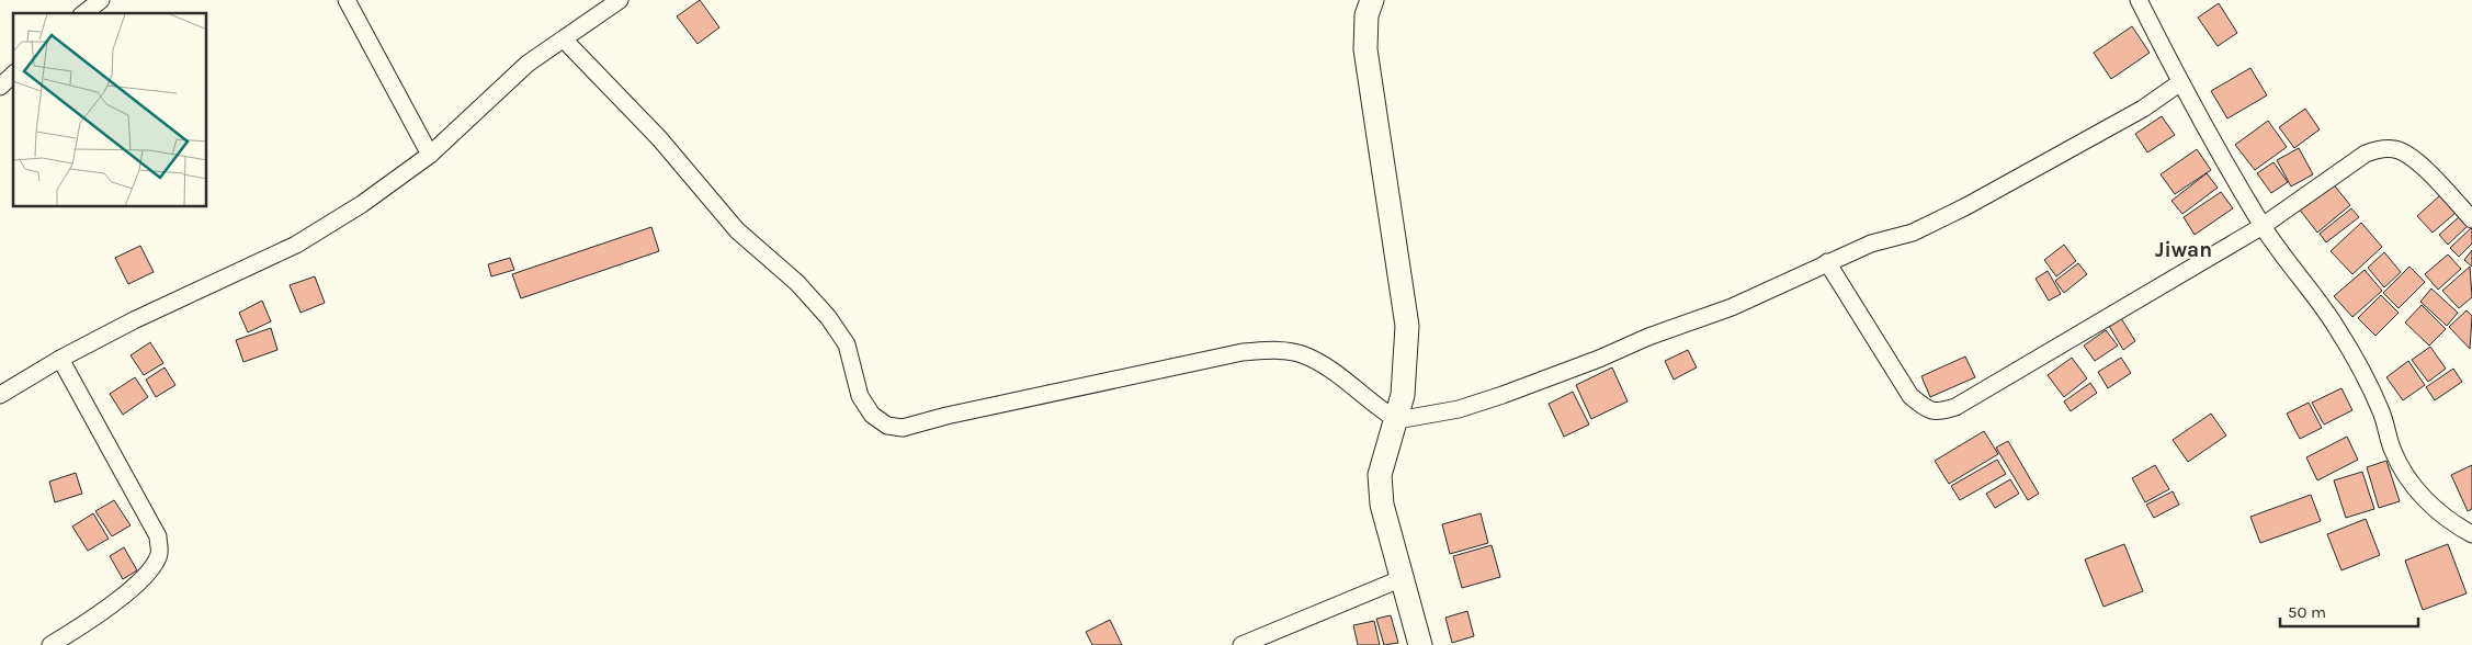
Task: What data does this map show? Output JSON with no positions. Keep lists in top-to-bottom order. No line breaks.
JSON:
{"districts":["Jiwan"],"scale_bar":"50 m"}
